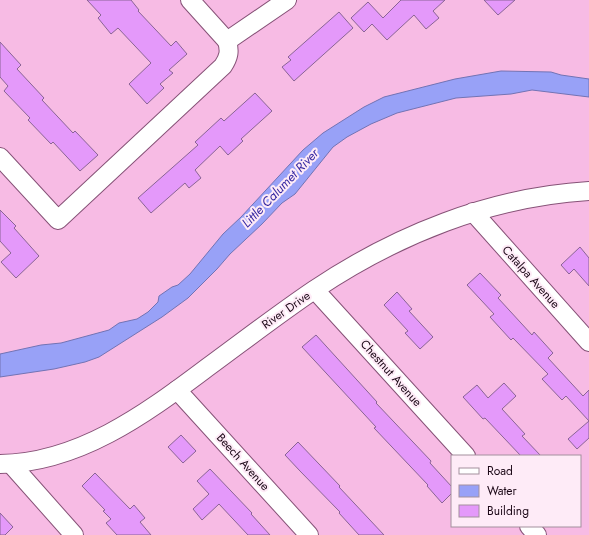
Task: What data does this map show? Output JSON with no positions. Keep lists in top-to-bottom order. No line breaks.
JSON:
{"streets":{"street":["Catalpa Avenue","River Drive","Chestnut Avenue","Beech Avenue"]},"crossings":[["Catalpa Avenue","River Drive"],["River Drive","Chestnut Avenue"],["River Drive","Beech Avenue"]],"water":["Little Calumet River"],"legend":["Road","Water","Building"]}
